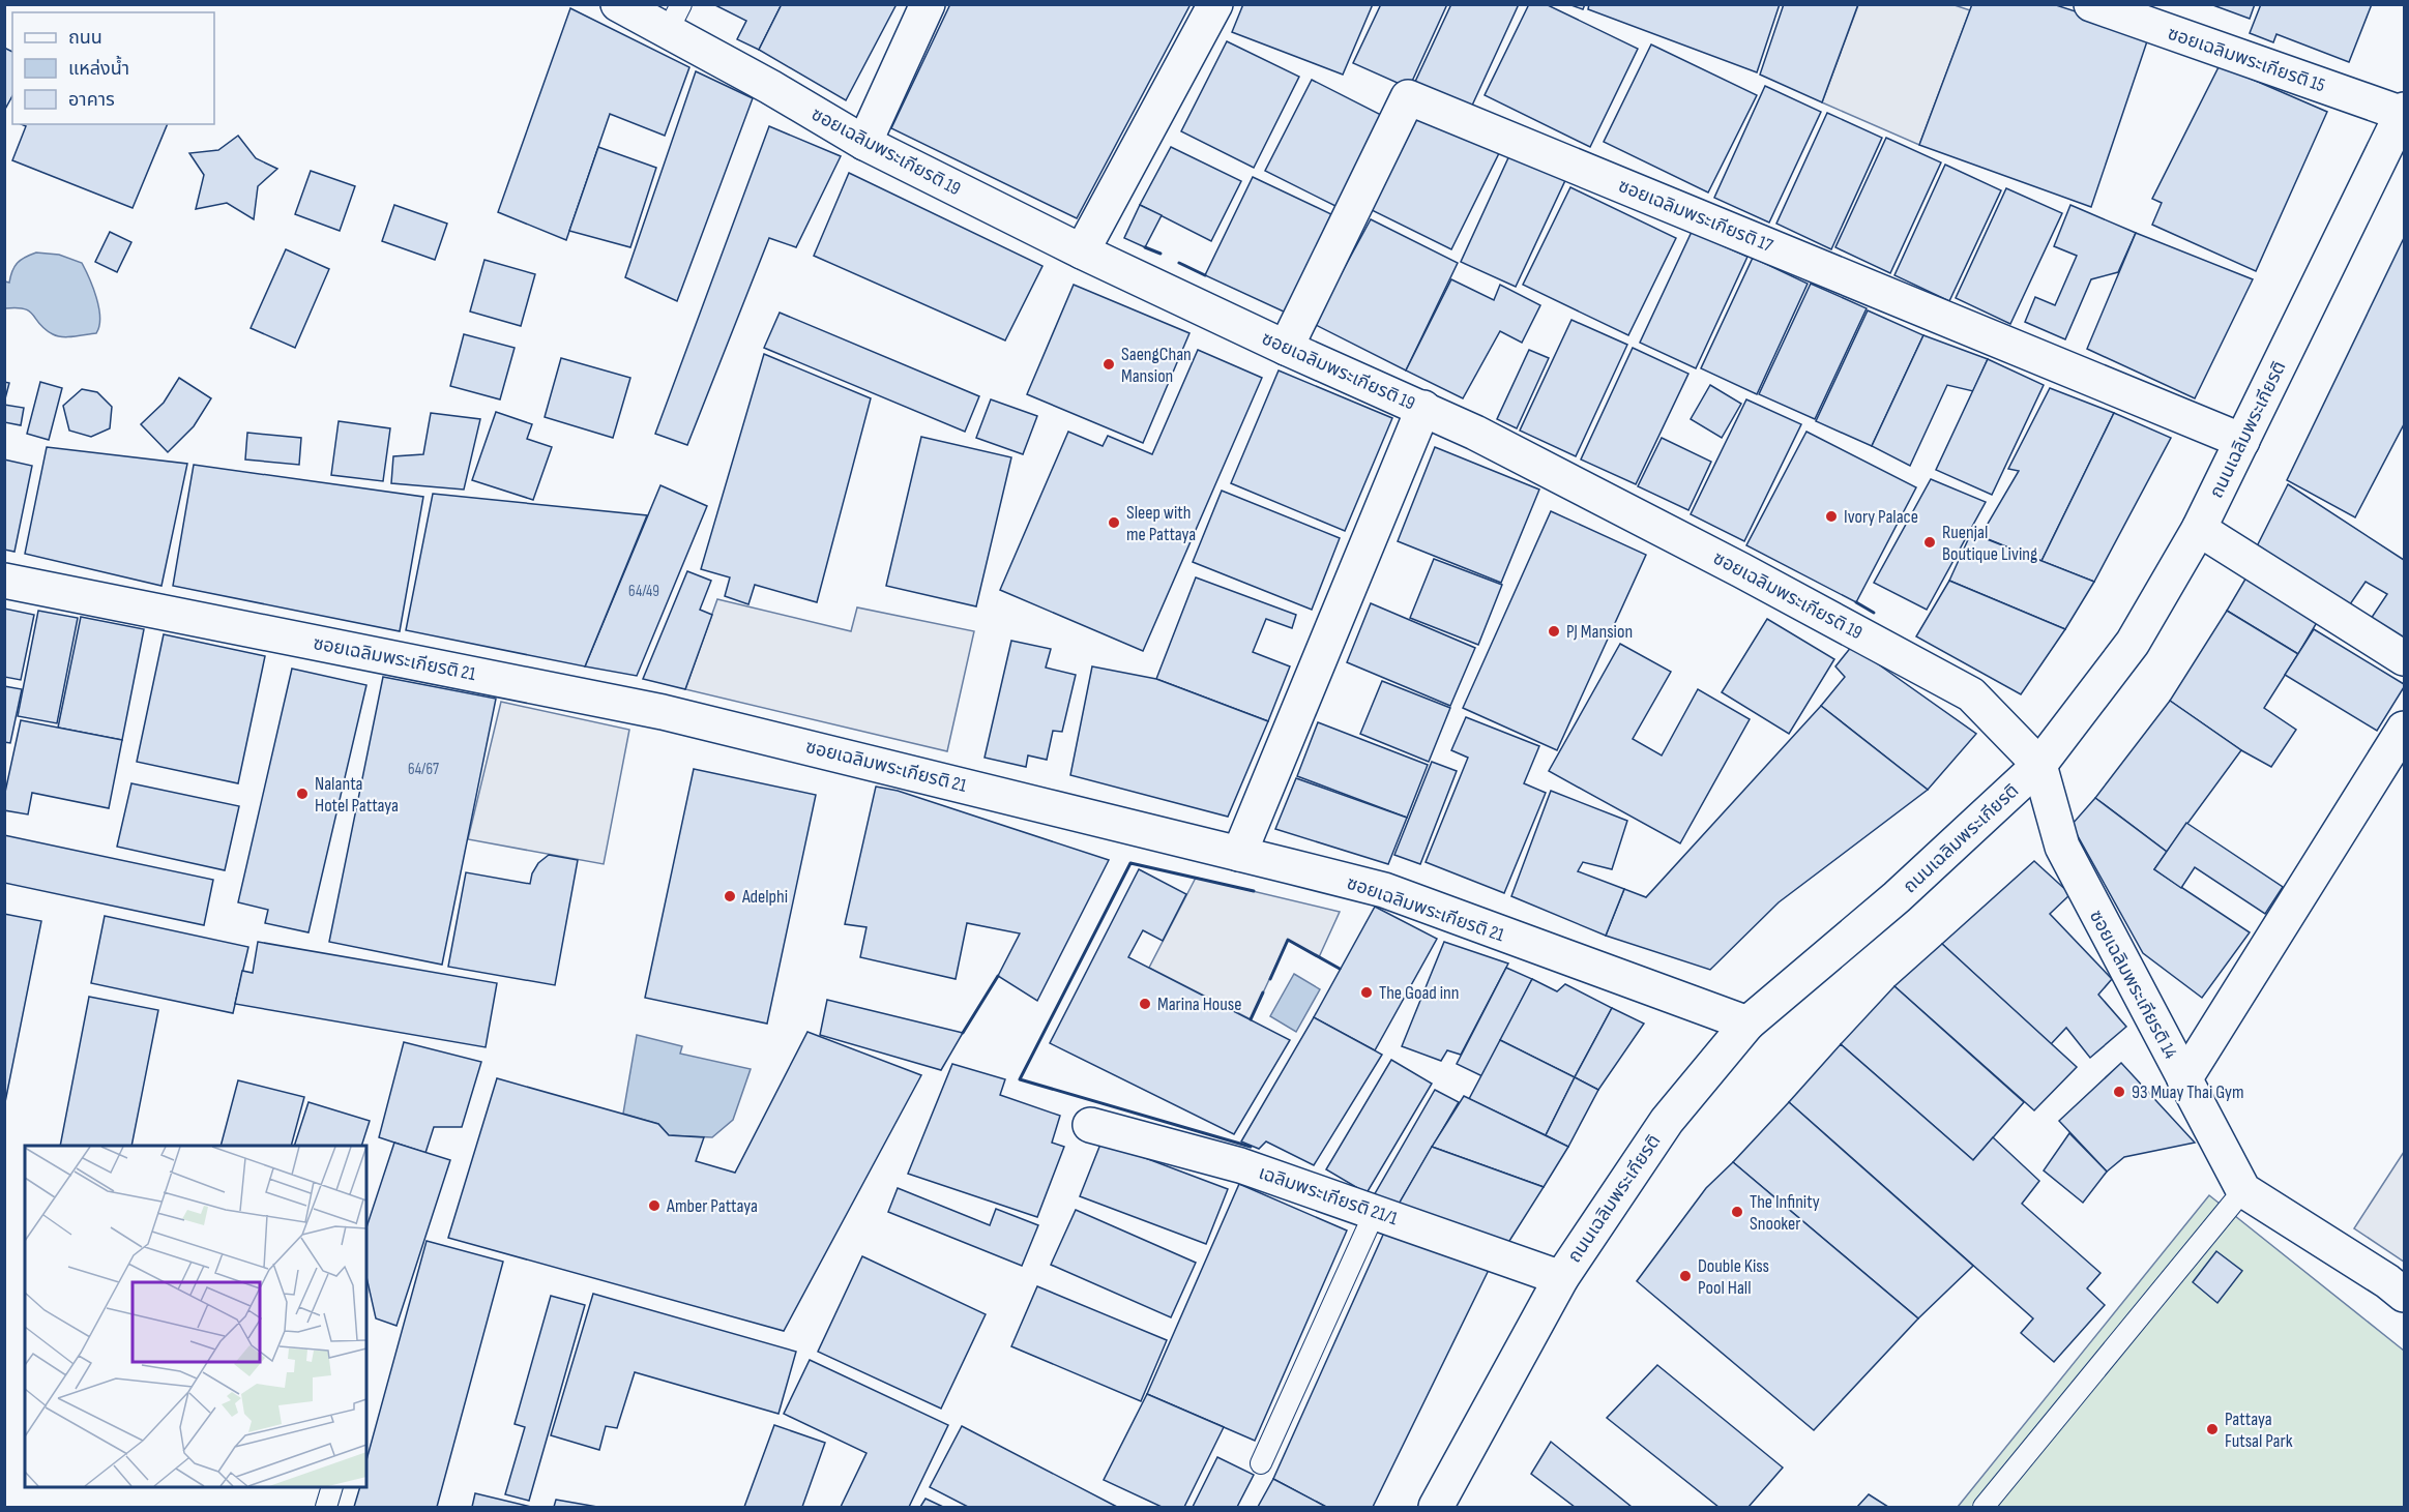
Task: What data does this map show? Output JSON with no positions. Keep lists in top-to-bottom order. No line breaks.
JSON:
{"streets":{"street":["ซอยเฉลิมพระเกียรติ 15","ซอยเฉลิมพระเกียรติ 19","ซอยเฉลิมพระเกียรติ 17","ถนนเฉลิมพระเกียรติ","ซอยเฉลิมพระเกียรติ 21","ซอยเฉลิมพระเกียรติ 14","เฉลิมพระเกียรติ 21/1"]},"crossings":[["ซอยเฉลิมพระเกียรติ 15","ถนนเฉลิมพระเกียรติ"],["ซอยเฉลิมพระเกียรติ 19","ซอยเฉลิมพระเกียรติ 17"],["ซอยเฉลิมพระเกียรติ 19","ถนนเฉลิมพระเกียรติ"],["ซอยเฉลิมพระเกียรติ 19","ซอยเฉลิมพระเกียรติ 14"],["ซอยเฉลิมพระเกียรติ 17","ถนนเฉลิมพระเกียรติ"],["ถนนเฉลิมพระเกียรติ","ซอยเฉลิมพระเกียรติ 21"],["ถนนเฉลิมพระเกียรติ","ซอยเฉลิมพระเกียรติ 14"],["ถนนเฉลิมพระเกียรติ","เฉลิมพระเกียรติ 21/1"]],"places":["SaengChan Mansion","Ivory Palace","Sleep with me Pattaya","Ruenjal Boutique Living","PJ Mansion","Nalanta Hotel Pattaya","Adelphi","The Goad inn","Marina House","93 Muay Thai Gym","Amber Pattaya","The Infinity Snooker","Double Kiss Pool Hall","Pattaya Futsal Park"],"house_numbers":["64/49","64/67"],"legend":["ถนน","แหล่งน้ำ","อาคาร"]}
